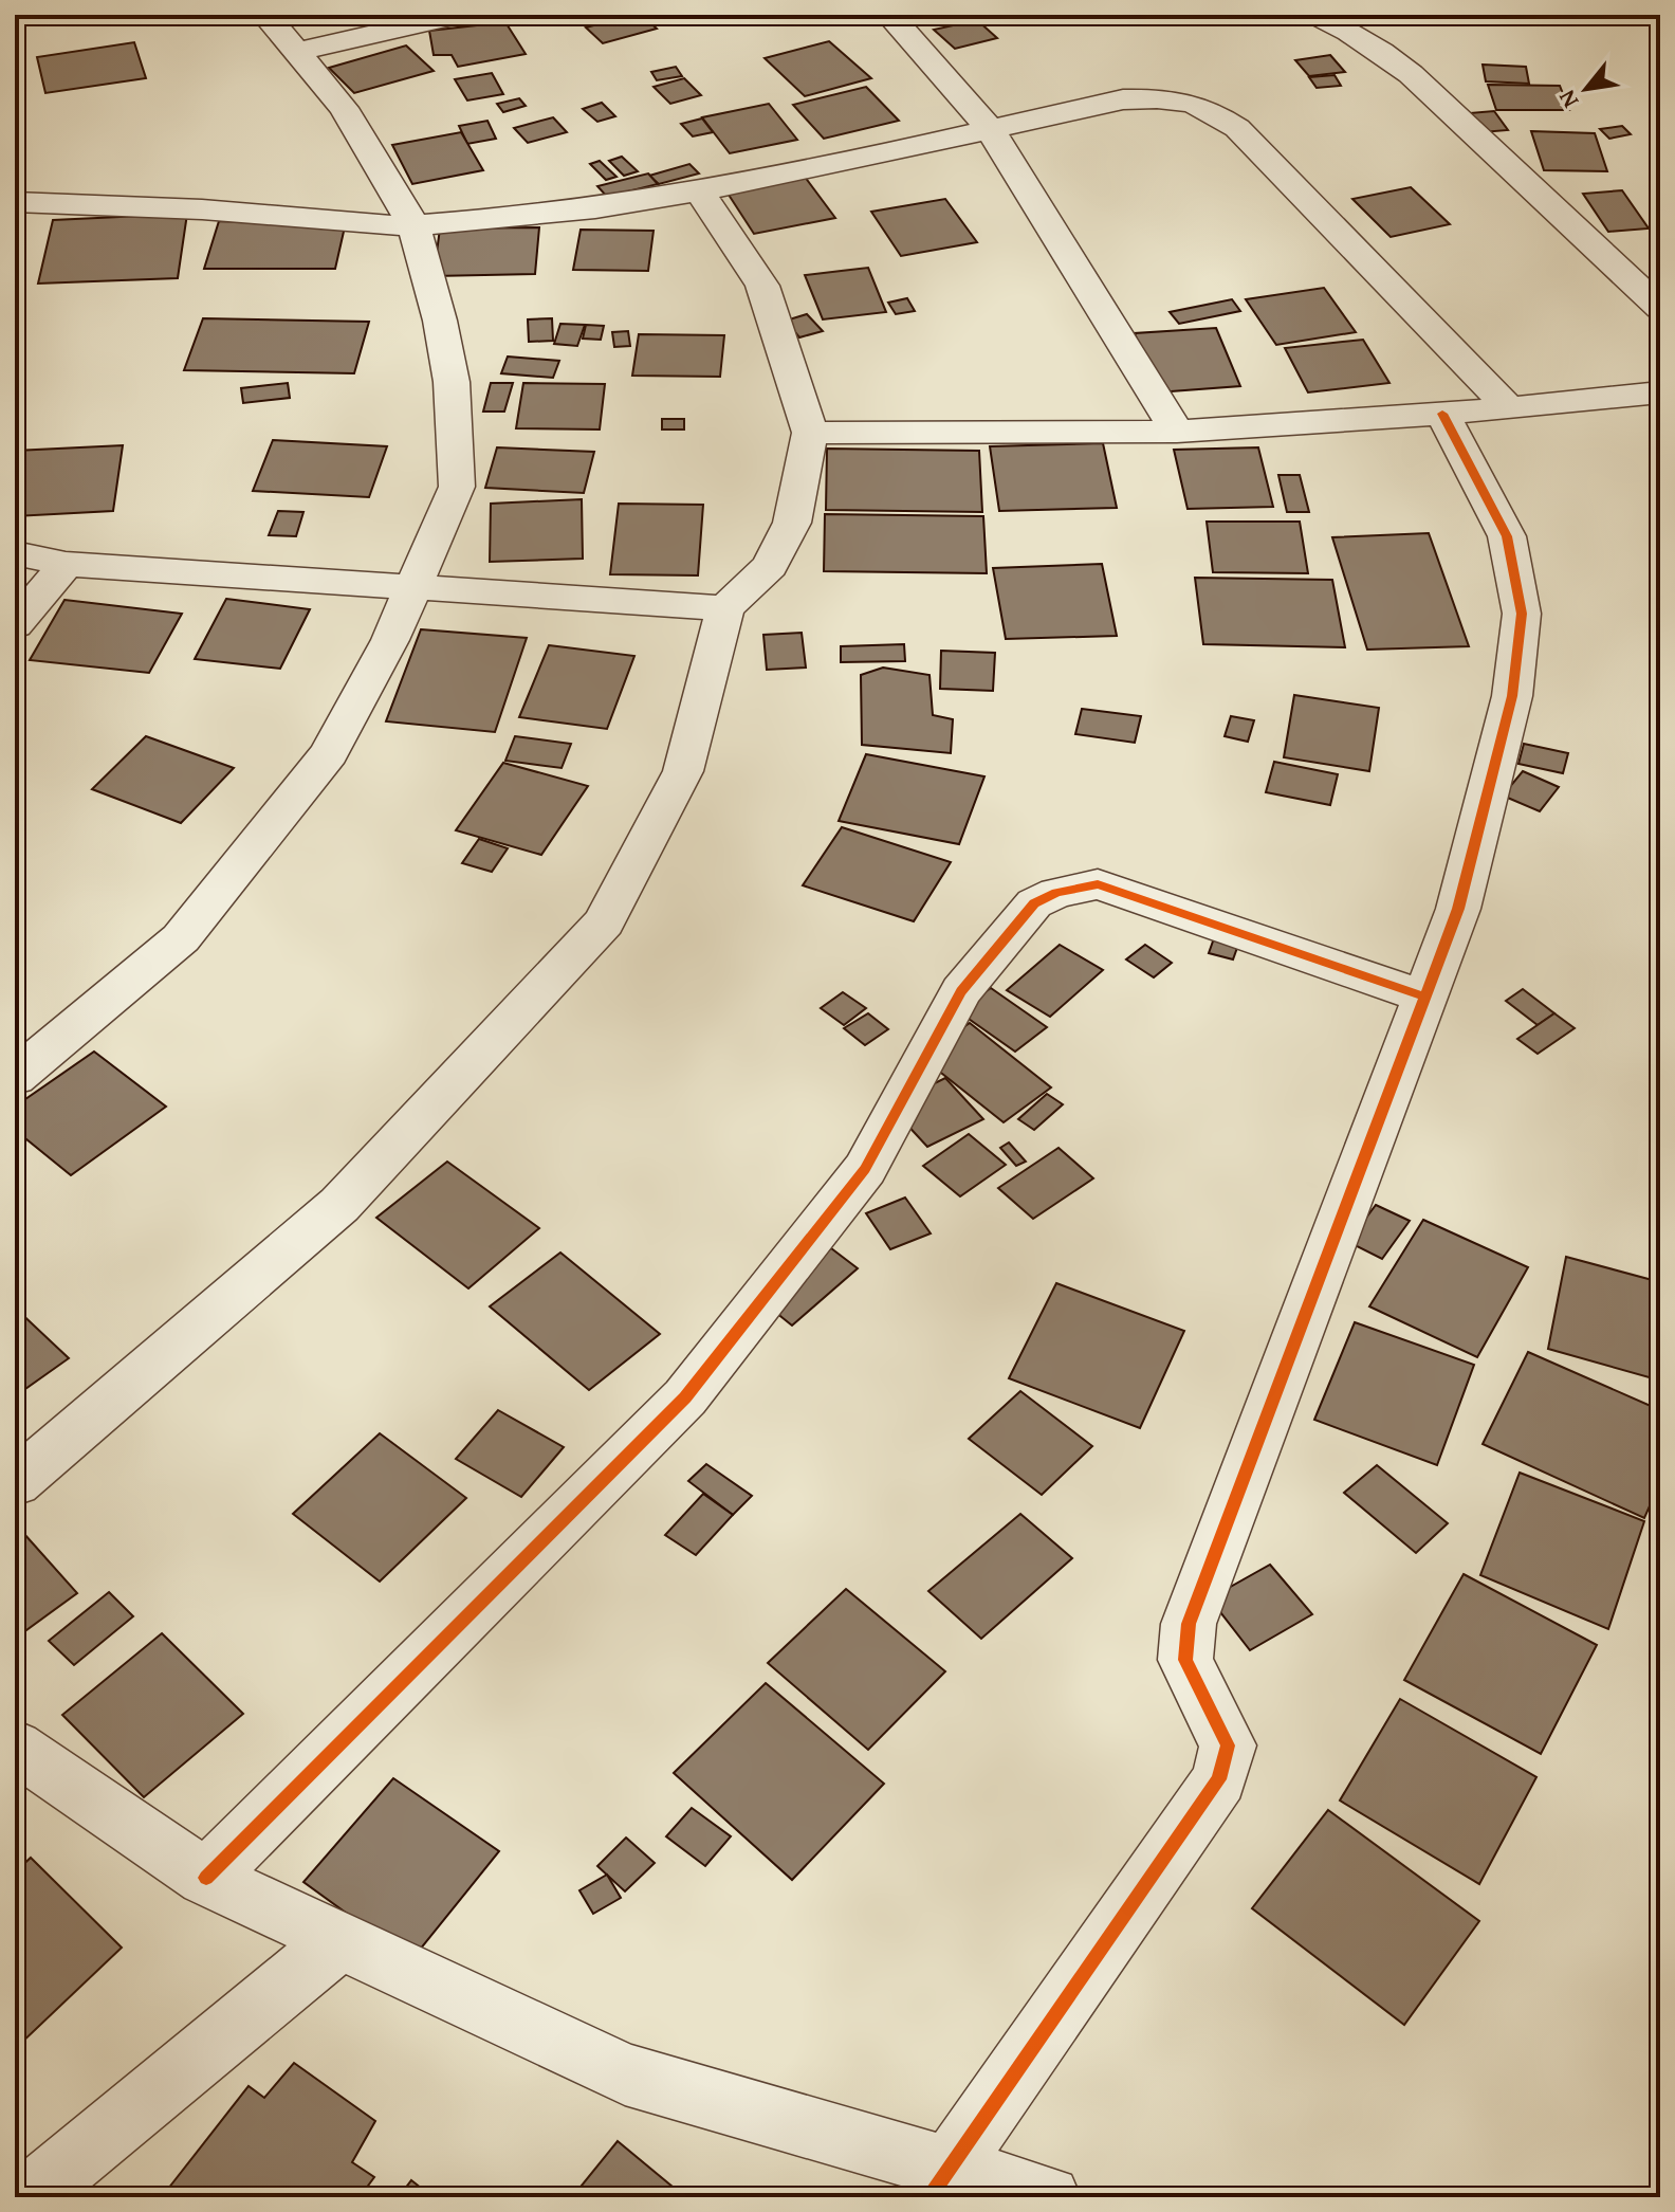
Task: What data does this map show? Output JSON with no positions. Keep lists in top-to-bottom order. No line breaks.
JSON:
{"north":"bottom left"}
